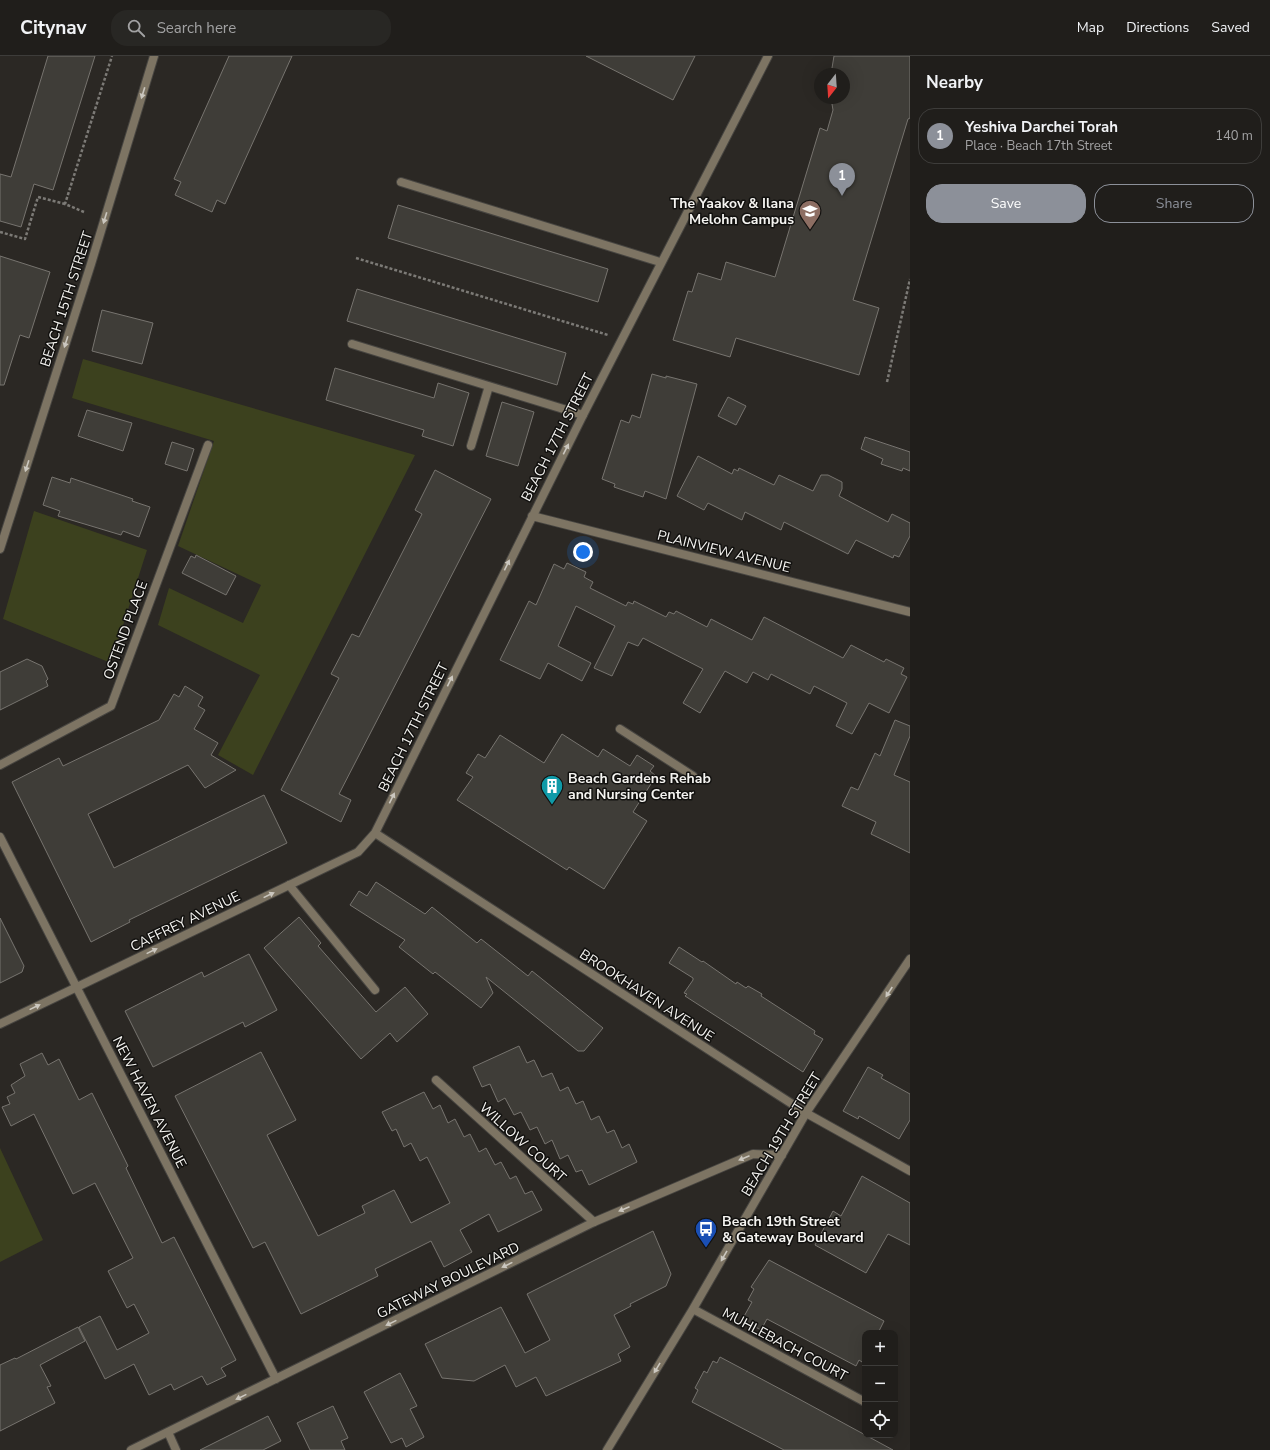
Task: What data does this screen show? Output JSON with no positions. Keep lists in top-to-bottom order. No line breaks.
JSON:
{"streets":{"street":["BEACH 15TH STREET","BEACH 17TH STREET","PLAINVIEW AVENUE","OSTEND PLACE","CAFFREY AVENUE","BROOKHAVEN AVENUE","NEW HAVEN AVENUE","BEACH 19TH STREET","WILLOW COURT","GATEWAY BOULEVARD","MUHLEBACH COURT"]},"crossings":[["BEACH 17TH STREET","PLAINVIEW AVENUE"],["BEACH 17TH STREET","CAFFREY AVENUE"],["BEACH 17TH STREET","BROOKHAVEN AVENUE"],["CAFFREY AVENUE","BROOKHAVEN AVENUE"],["CAFFREY AVENUE","NEW HAVEN AVENUE"],["BROOKHAVEN AVENUE","BEACH 19TH STREET"],["NEW HAVEN AVENUE","GATEWAY BOULEVARD"],["BEACH 19TH STREET","GATEWAY BOULEVARD"],["BEACH 19TH STREET","MUHLEBACH COURT"],["WILLOW COURT","GATEWAY BOULEVARD"]],"one_way":["BEACH 15TH STREET","BEACH 17TH STREET","CAFFREY AVENUE","BEACH 19TH STREET","GATEWAY BOULEVARD"],"places":{"school or university":["The Yaakov & Ilana Melohn Campus"],"building":["Beach Gardens Rehab and Nursing Center"],"bus stop":["Beach 19th Street & Gateway Boulevard"]},"north":"bottom","page":{"header":"Citynav","search":"Search here","nav":["Map","Directions","Saved"],"heading":"Nearby","list":[{"mark":"1","name":"Yeshiva Darchei Torah","note":"Place · Beach 17th Street","value":"140 m"}],"pins":"1","buttons":["Save","Share"],"map_buttons":["+","−"]}}
